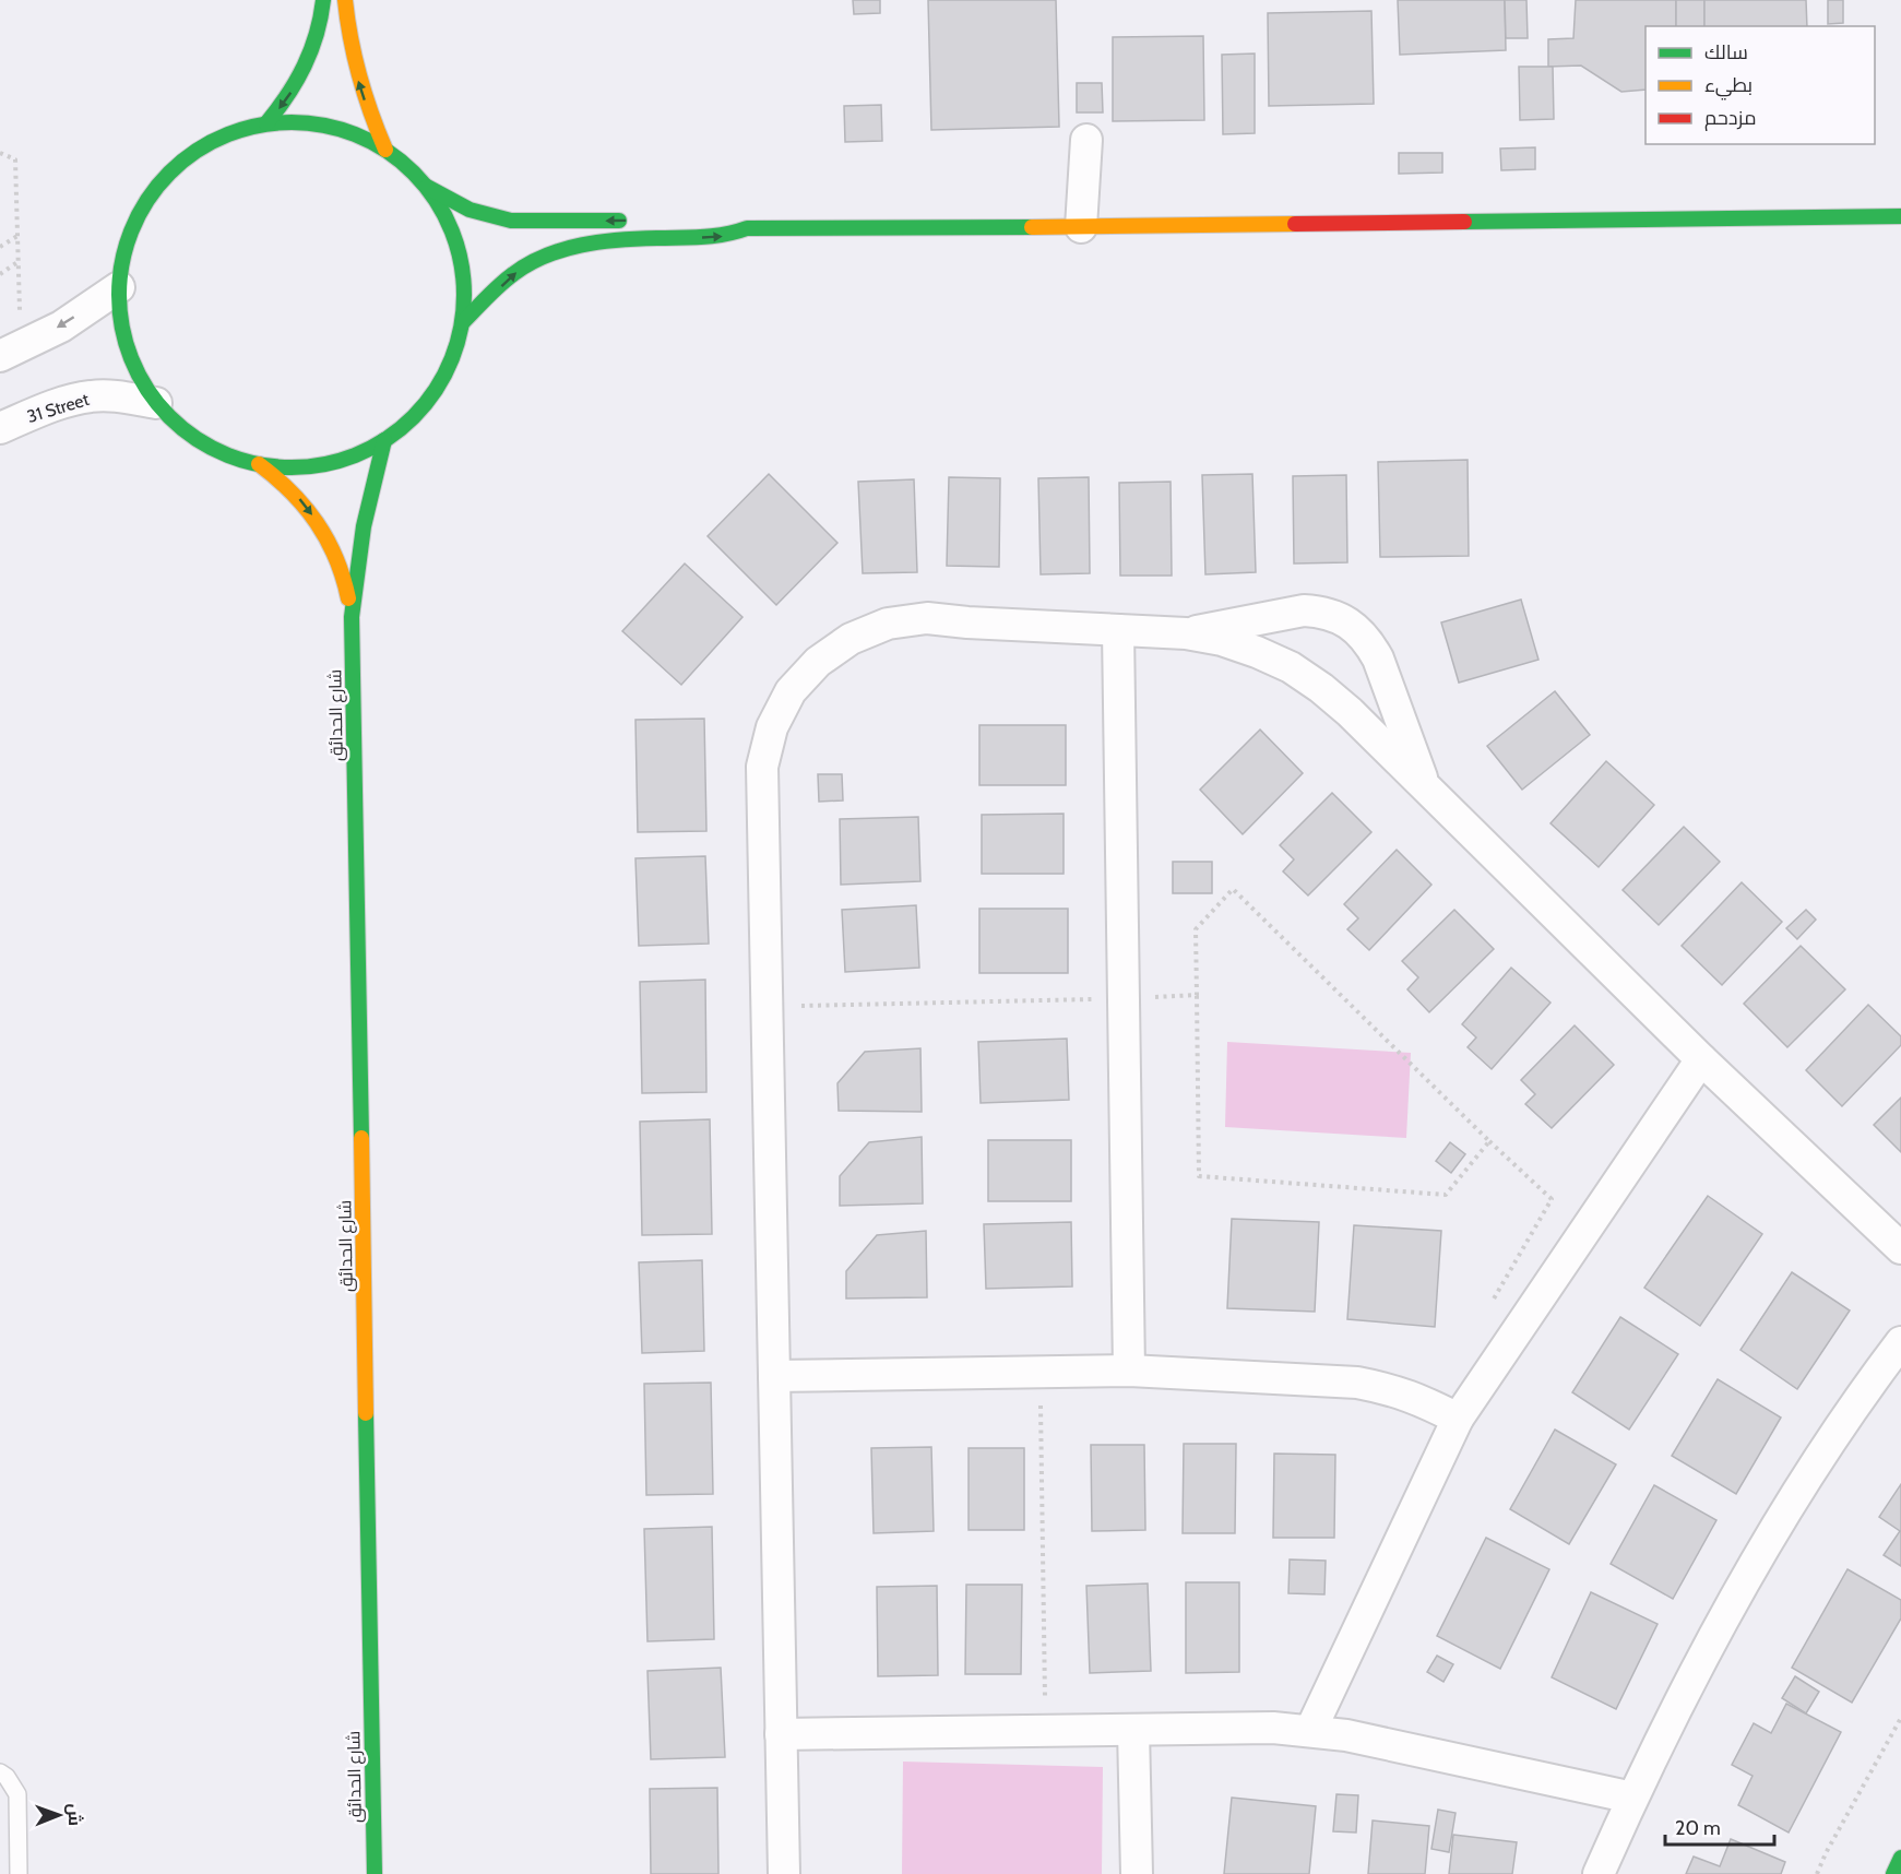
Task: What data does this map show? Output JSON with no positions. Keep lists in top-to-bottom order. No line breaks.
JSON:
{"streets":{"street":["31 Street","شارع الحدائق"]},"legend":["سالك","بطيء","مزدحم"],"scale_bar":"20 m","north":"right"}
